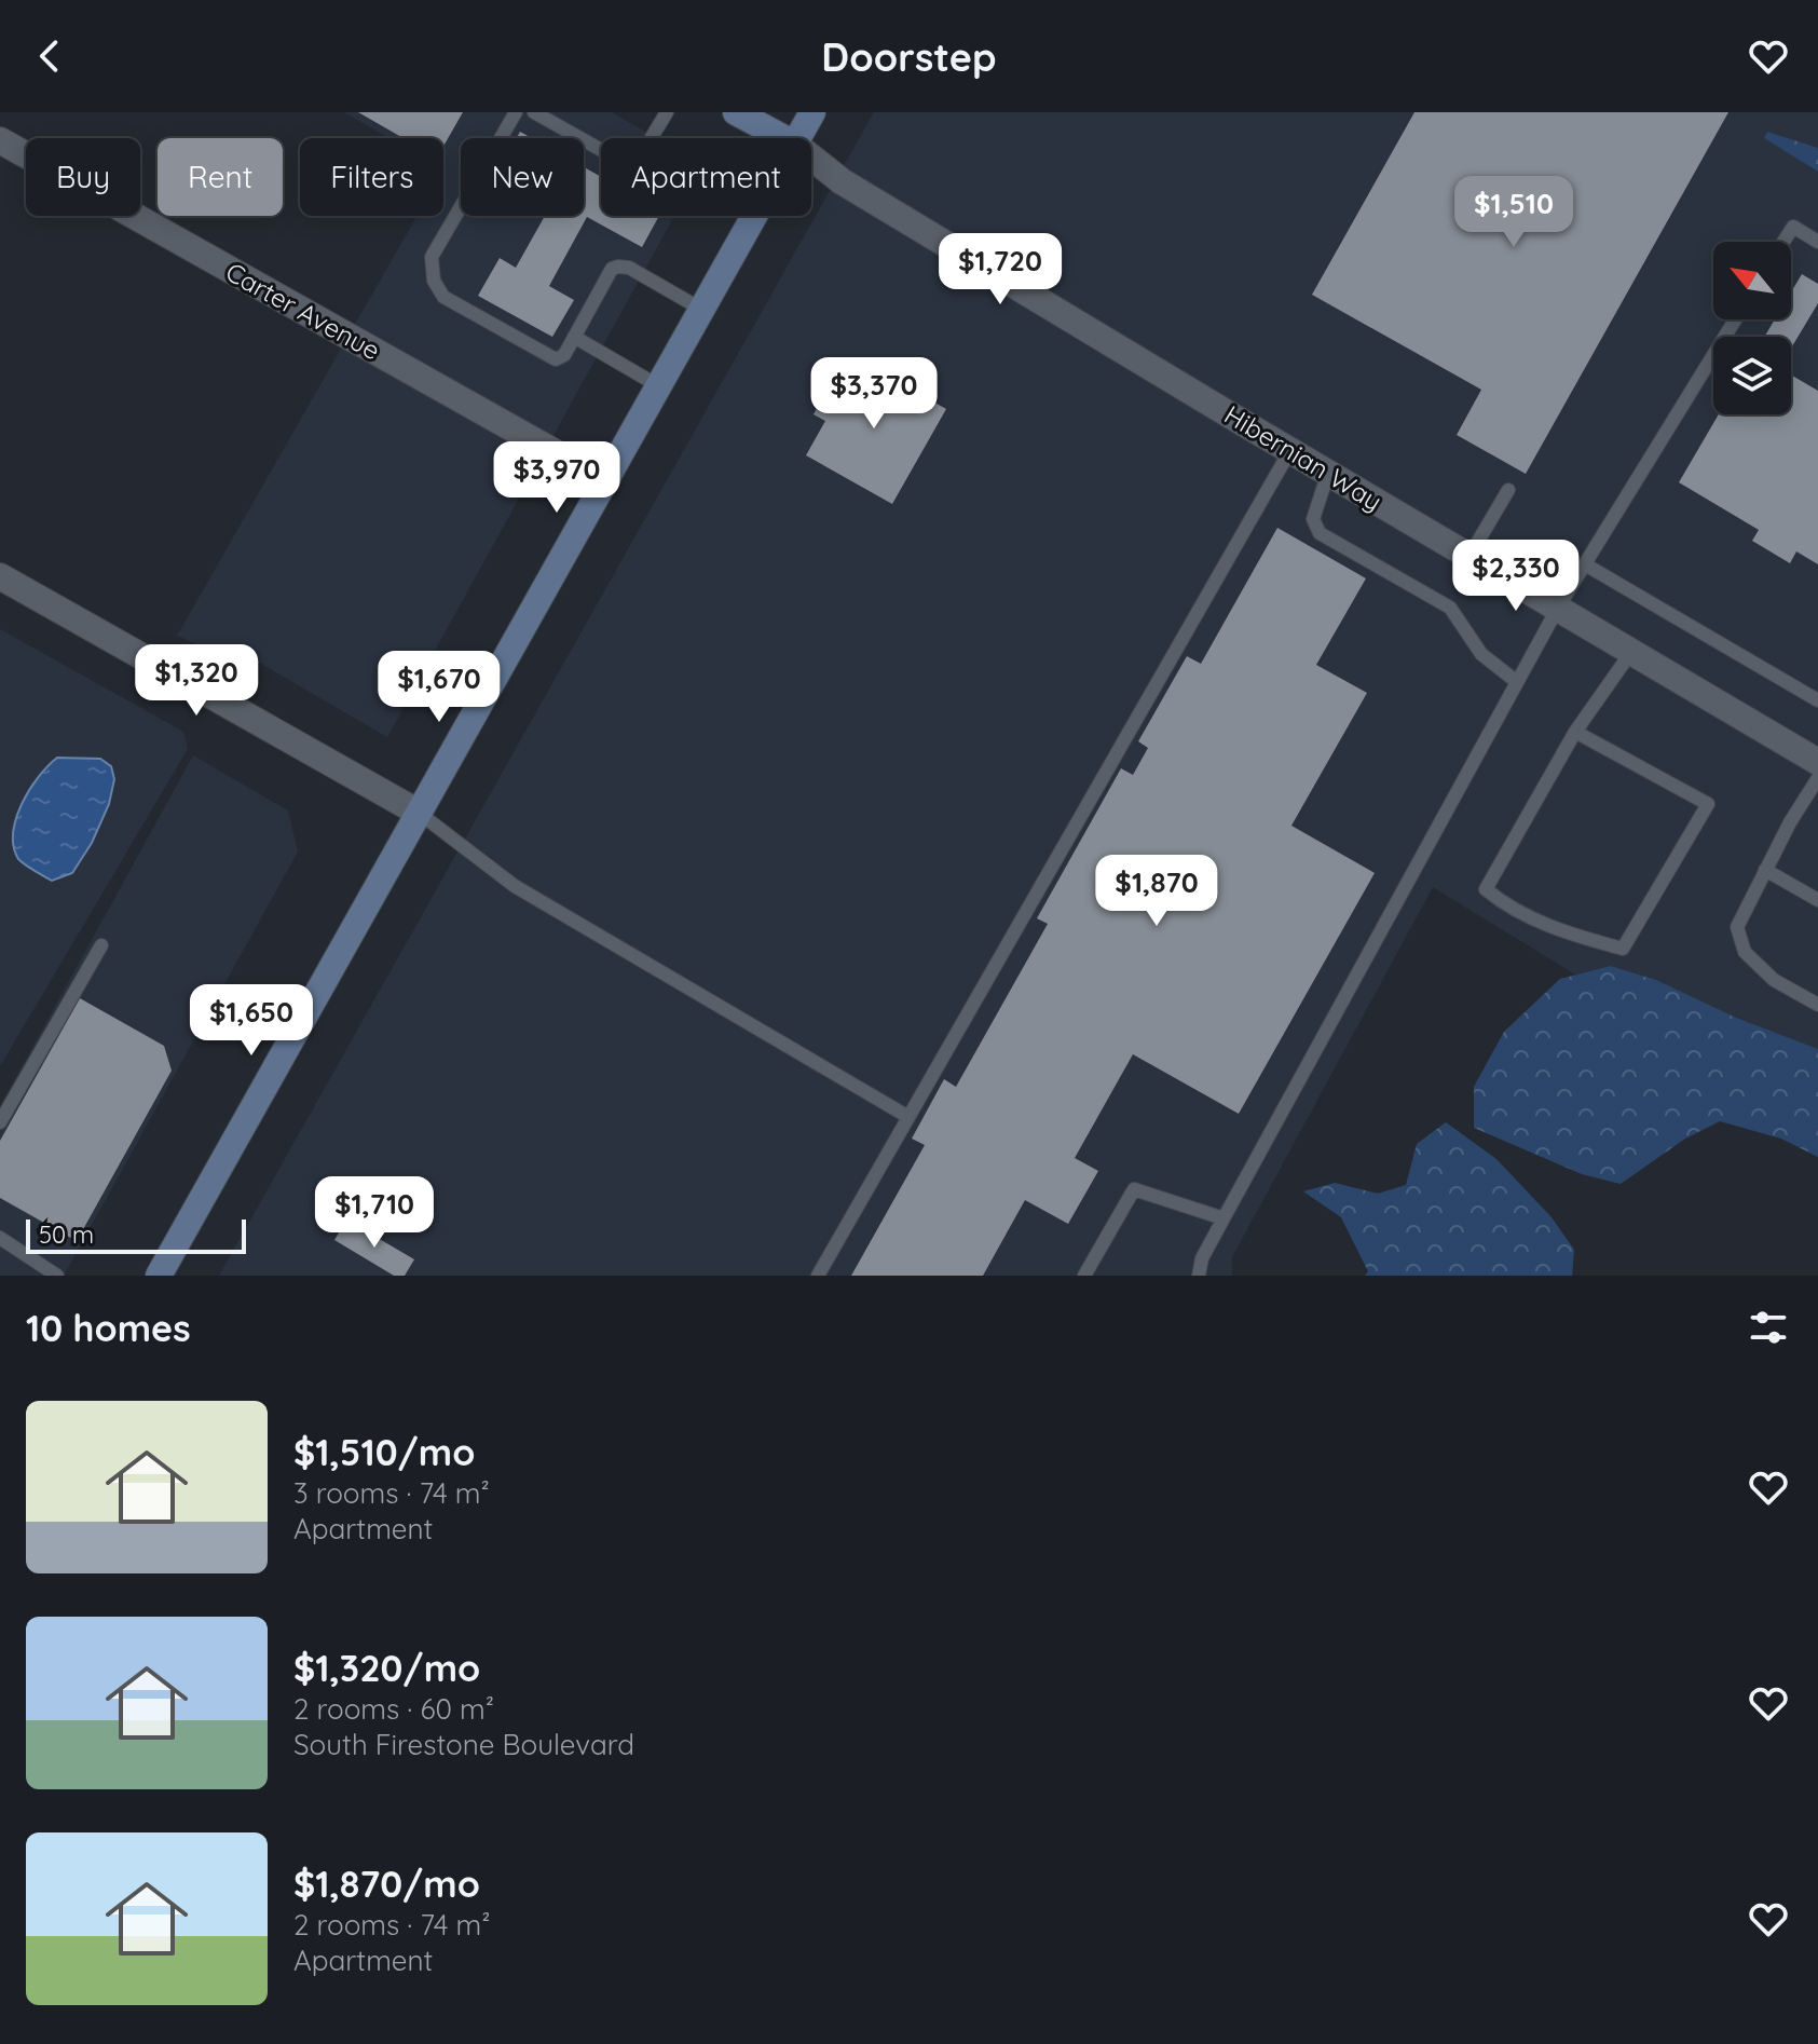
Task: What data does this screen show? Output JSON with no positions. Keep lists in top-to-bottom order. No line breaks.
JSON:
{"streets":{"street":["Carter Avenue","Hibernian Way"]},"scale_bar":"50 m","north":"top left","page":{"header":"Doorstep","chip":["Buy","Rent","Filters","New","Apartment"],"price":["$1,510","$1,720","$3,370","$3,970","$2,330","$1,320","$1,670","$1,870","$1,650","$1,710"],"scale":"50 m","heading":"10 homes","list":[{"name":"$1,510/mo","note":"3 rooms · 74 m² · Apartment"},{"name":"$1,320/mo","note":"2 rooms · 60 m² · South Firestone Boulevard"},{"name":"$1,870/mo","note":"2 rooms · 74 m² · Apartment"}]}}
